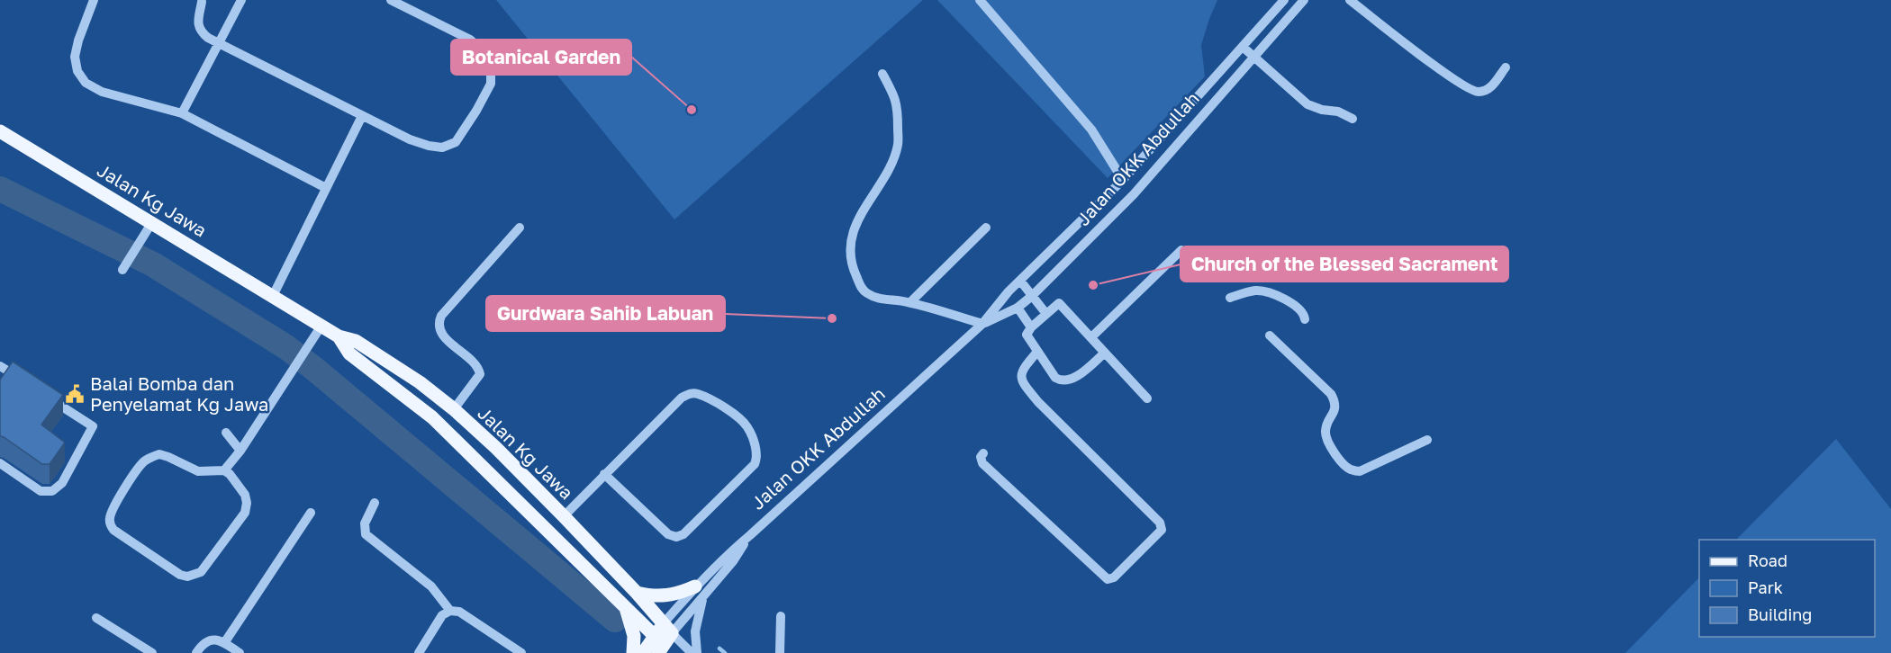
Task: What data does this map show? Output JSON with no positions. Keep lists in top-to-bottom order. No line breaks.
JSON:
{"streets":{"main road":["Jalan OKK Abdullah","Jalan Kg Jawa"]},"crossings":[["Jalan OKK Abdullah","Jalan Kg Jawa"]],"places":{"other":["Botanical Garden","Church of the Blessed Sacrament","Gurdwara Sahib Labuan"],"public building":["Balai Bomba dan Penyelamat Kg Jawa"]},"legend":["Road","Park","Building"]}
